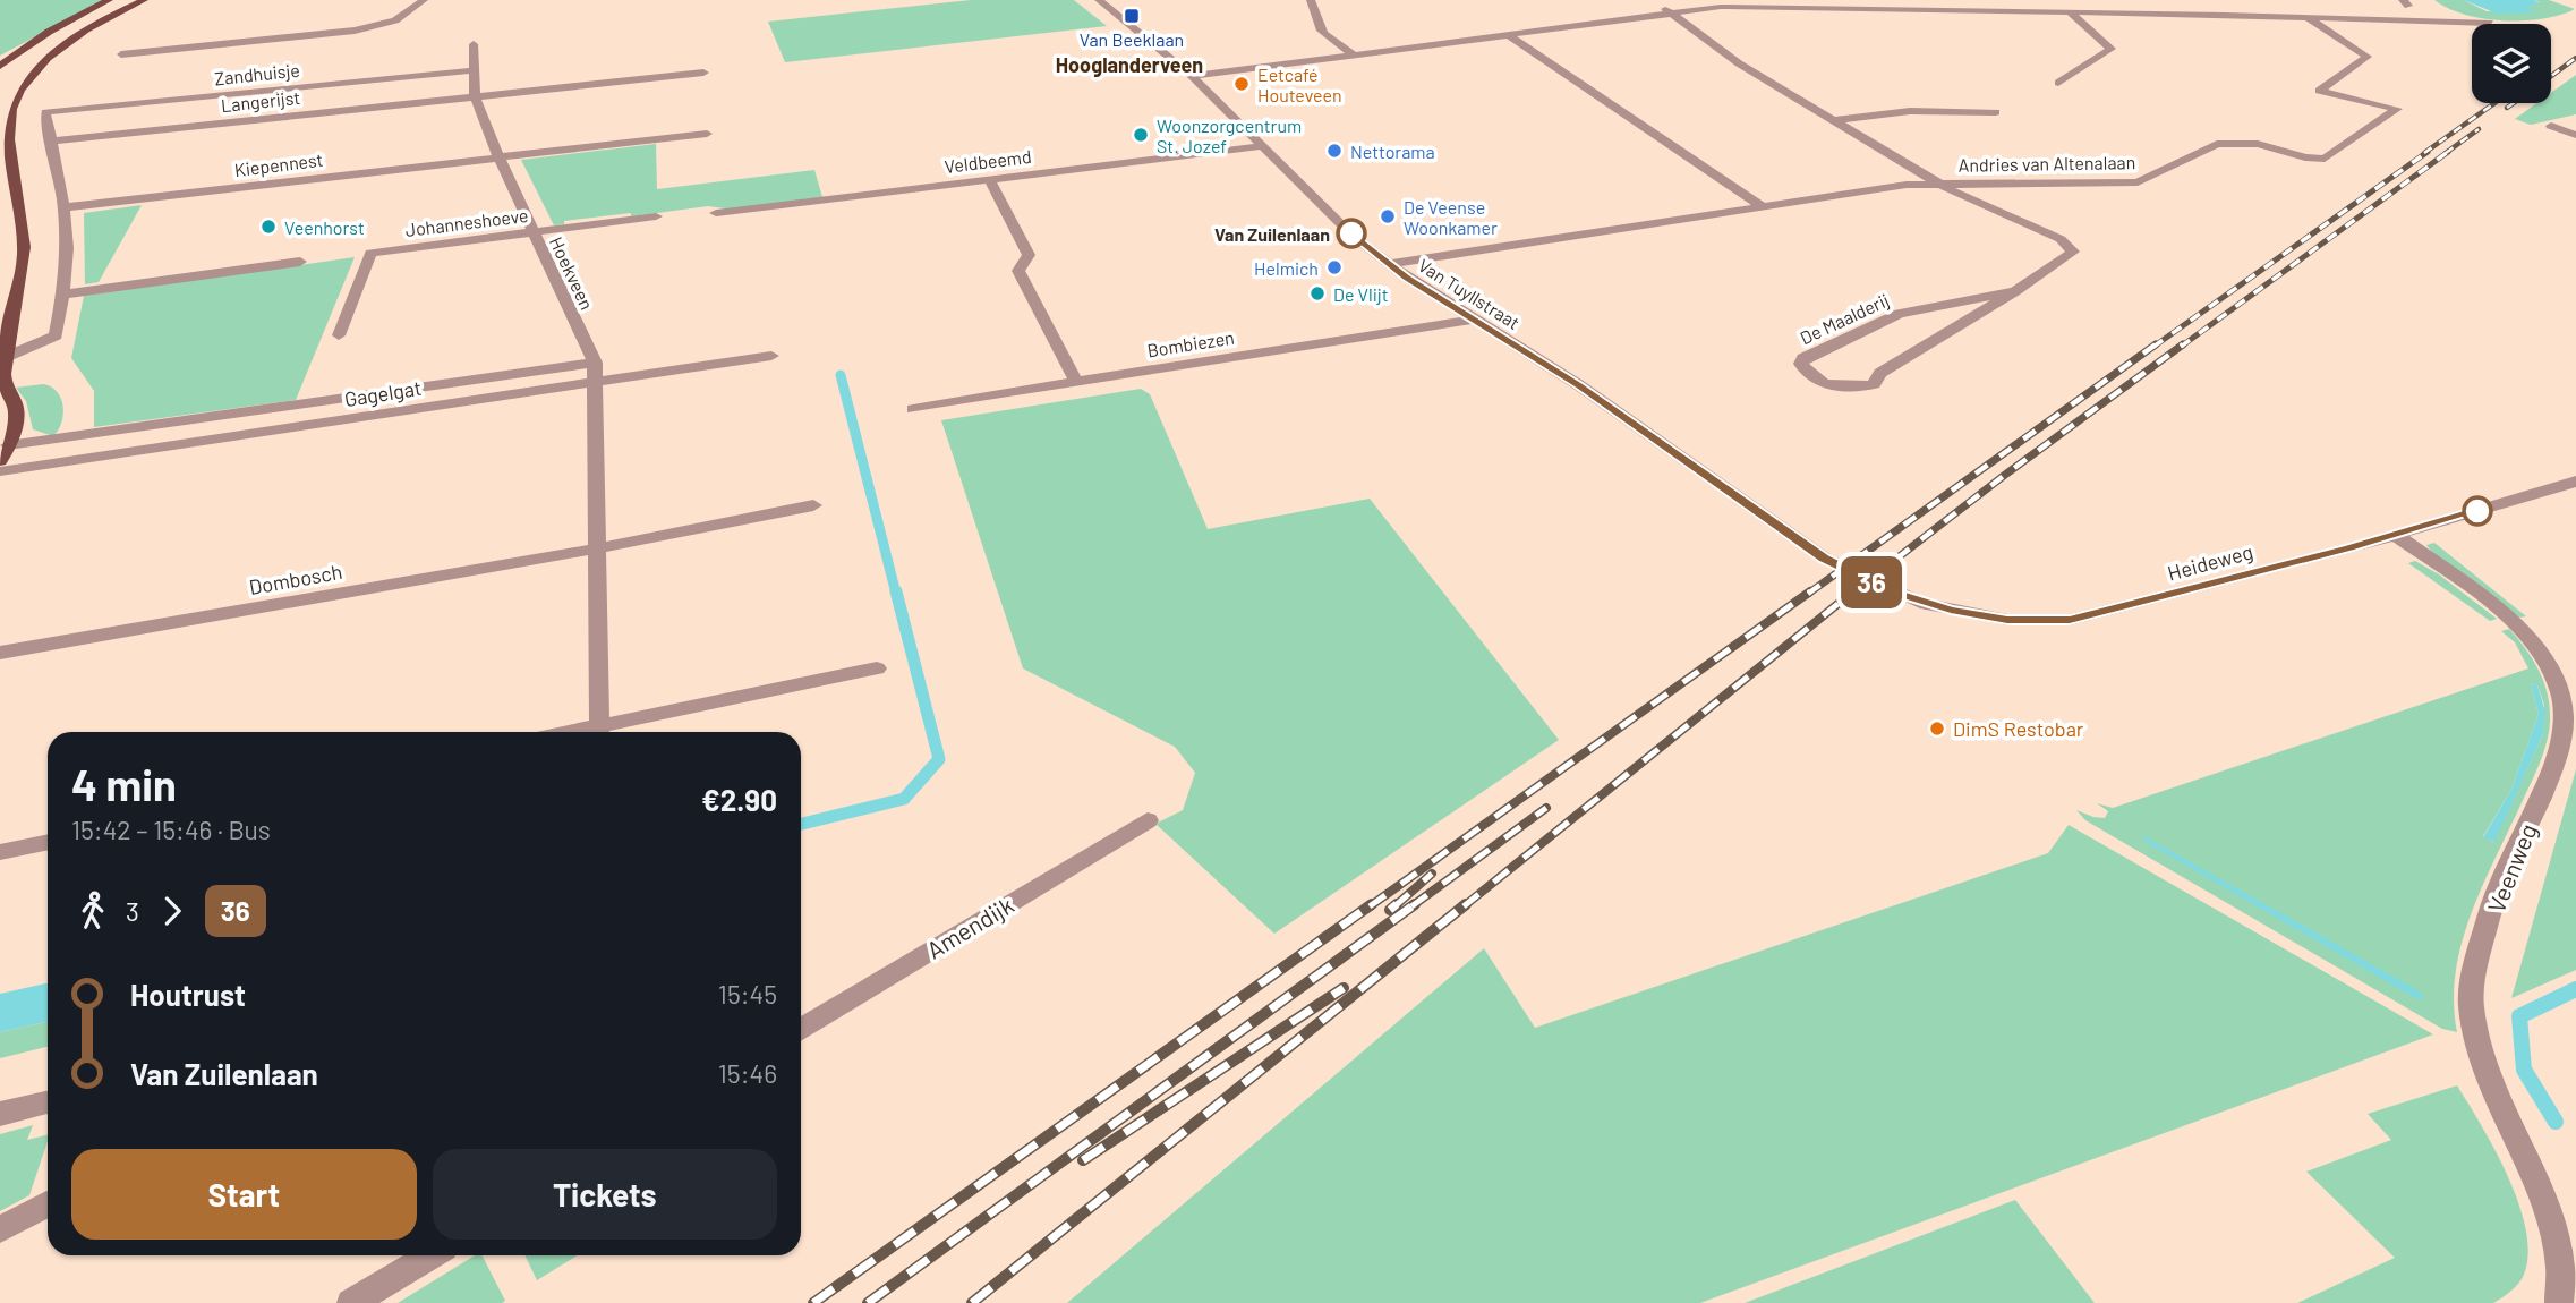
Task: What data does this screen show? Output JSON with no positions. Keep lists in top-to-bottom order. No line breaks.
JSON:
{"streets":{"street":["Zandhuisje","Langerijst","Veldbeemd","Andries van Altenalaan","Kiepennest","Johanneshoeve","Hoekveen","Van Tuyllstraat","De Maalderij","Bombiezen","Gagelgat","Heideweg","Dombosch","Veenweg","Amendijk"]},"crossings":[["Zandhuisje","Langerijst"],["Zandhuisje","Hoekveen"],["Langerijst","Hoekveen"],["Veldbeemd","Van Tuyllstraat"],["Andries van Altenalaan","De Maalderij"],["Kiepennest","Hoekveen"],["Johanneshoeve","Hoekveen"],["Hoekveen","Gagelgat"],["Hoekveen","Dombosch"],["Van Tuyllstraat","Bombiezen"],["Van Tuyllstraat","Heideweg"],["Heideweg","Veenweg"]],"districts":["Hooglanderveen"],"places":{"transit":["Van Beeklaan"],"other":["Eetcafé Houteveen","Woonzorgcentrum St. Jozef","Nettorama","De Veense Woonkamer","Veenhorst","Van Zuilenlaan","Helmich","De Vlijt","DimS Restobar"]},"lines":["bus line 36"],"page":{"on_map":"36","heading":["4 min","15:42 – 15:46 · Bus","€2.90"],"legs":["3","36"],"list":[{"name":"Houtrust","value":"15:45"},{"name":"Van Zuilenlaan","value":"15:46"}],"buttons":["Start","Tickets"]}}
